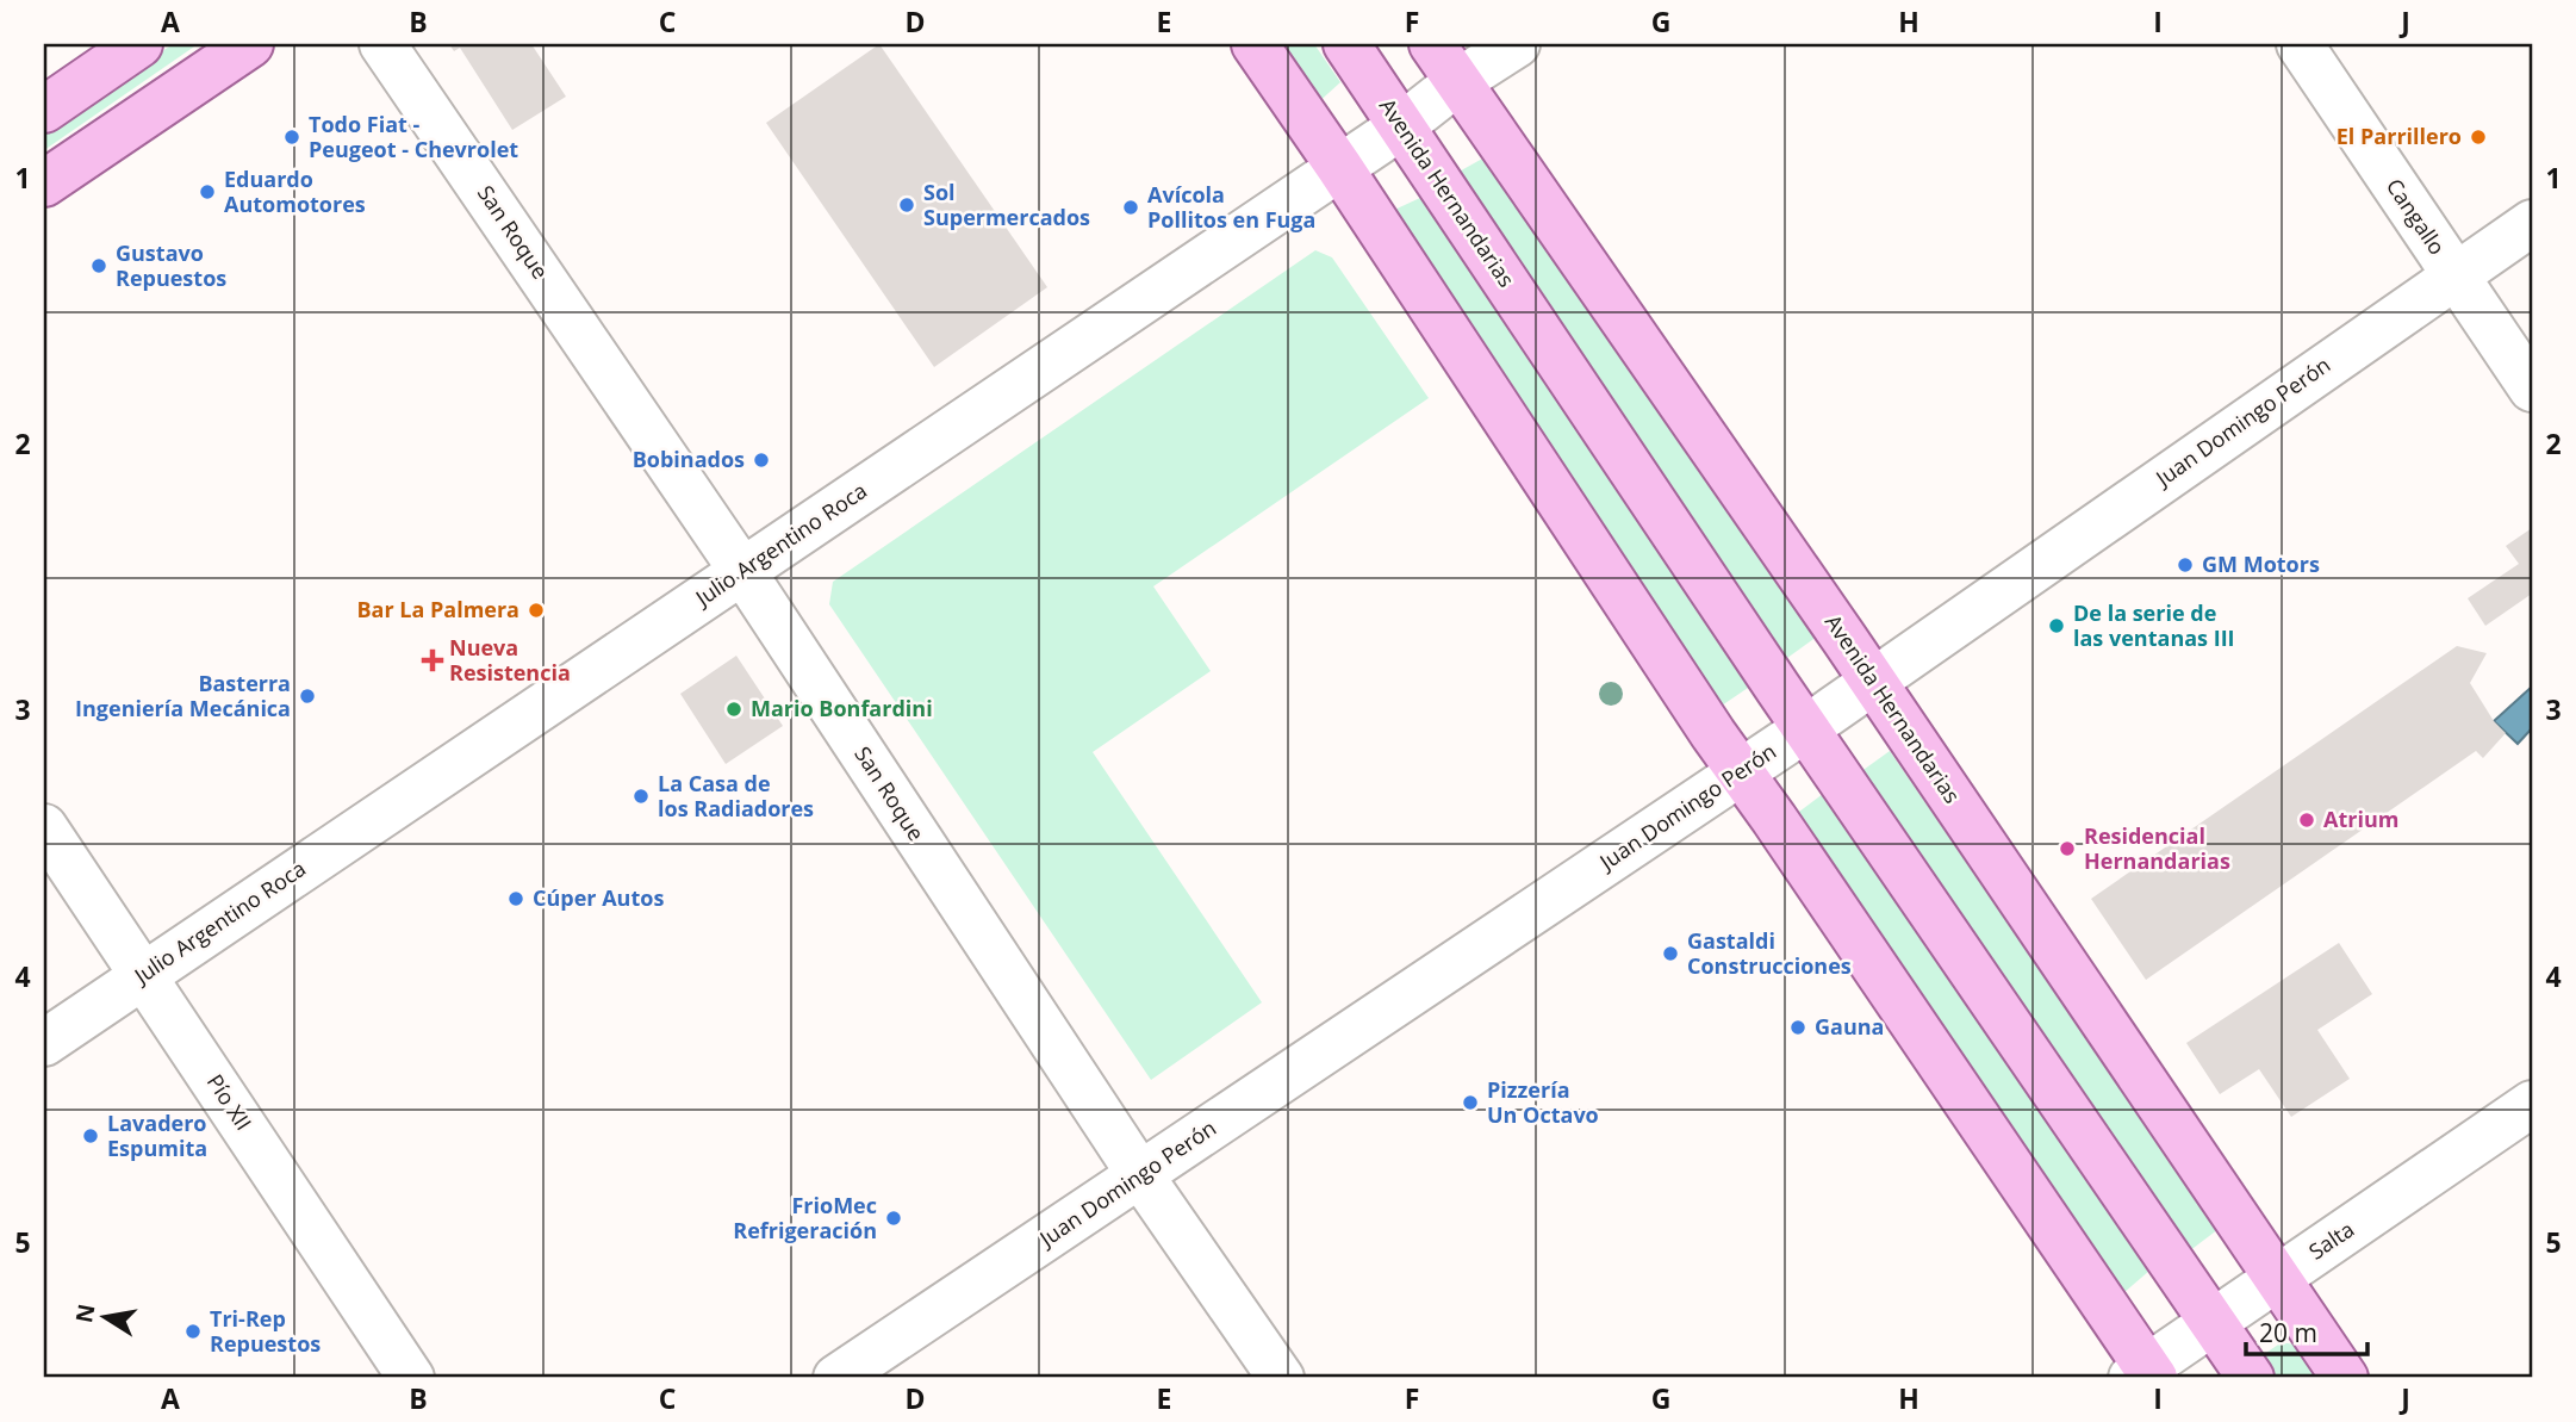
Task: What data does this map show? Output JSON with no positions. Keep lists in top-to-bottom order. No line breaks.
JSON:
{"streets":{"main road":["Avenida Hernandarias"],"street":["Cangallo","San Roque","Juan Domingo Perón","Julio Argentino Roca","Pío XII","Salta"]},"crossings":[["Avenida Hernandarias","Juan Domingo Perón"],["Avenida Hernandarias","Julio Argentino Roca"],["Avenida Hernandarias","Salta"],["Cangallo","Juan Domingo Perón"],["San Roque","Juan Domingo Perón"],["San Roque","Julio Argentino Roca"],["Julio Argentino Roca","Pío XII"]],"places":{"other":["Todo Fiat - Peugeot - Chevrolet","El Parrillero","Eduardo Automotores","Sol Supermercados","Avícola Pollitos en Fuga","Gustavo Repuestos","Bobinados","GM Motors","Bar La Palmera","De la serie de las ventanas III","Basterra Ingeniería Mecánica","Mario Bonfardini","La Casa de los Radiadores","Atrium","Residencial Hernandarias","Cúper Autos","Gastaldi Construcciones","Gauna","Pizzería Un Octavo","Lavadero Espumita","FrioMec Refrigeración","Tri-Rep Repuestos"],"health":["Nueva Resistencia"]},"scale_bar":"20 m","north":"left","grid":{"columns":["A","B","C","D","E","F","G","H","I","J"],"rows":["1","2","3","4","5"]}}
